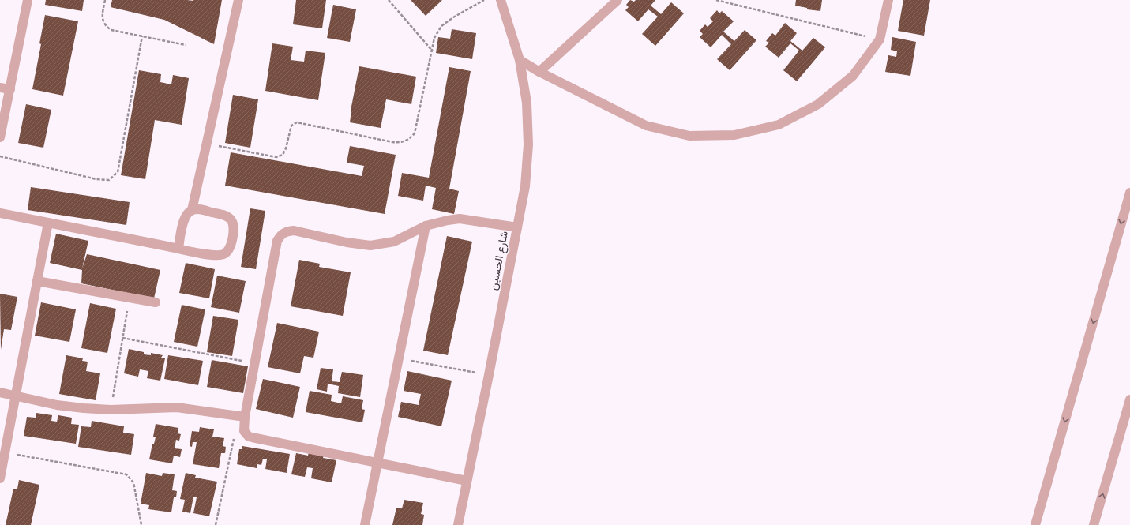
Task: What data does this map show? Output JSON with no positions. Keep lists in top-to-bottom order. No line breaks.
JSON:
{"streets":{"street":["شارع الحسين"]}}
